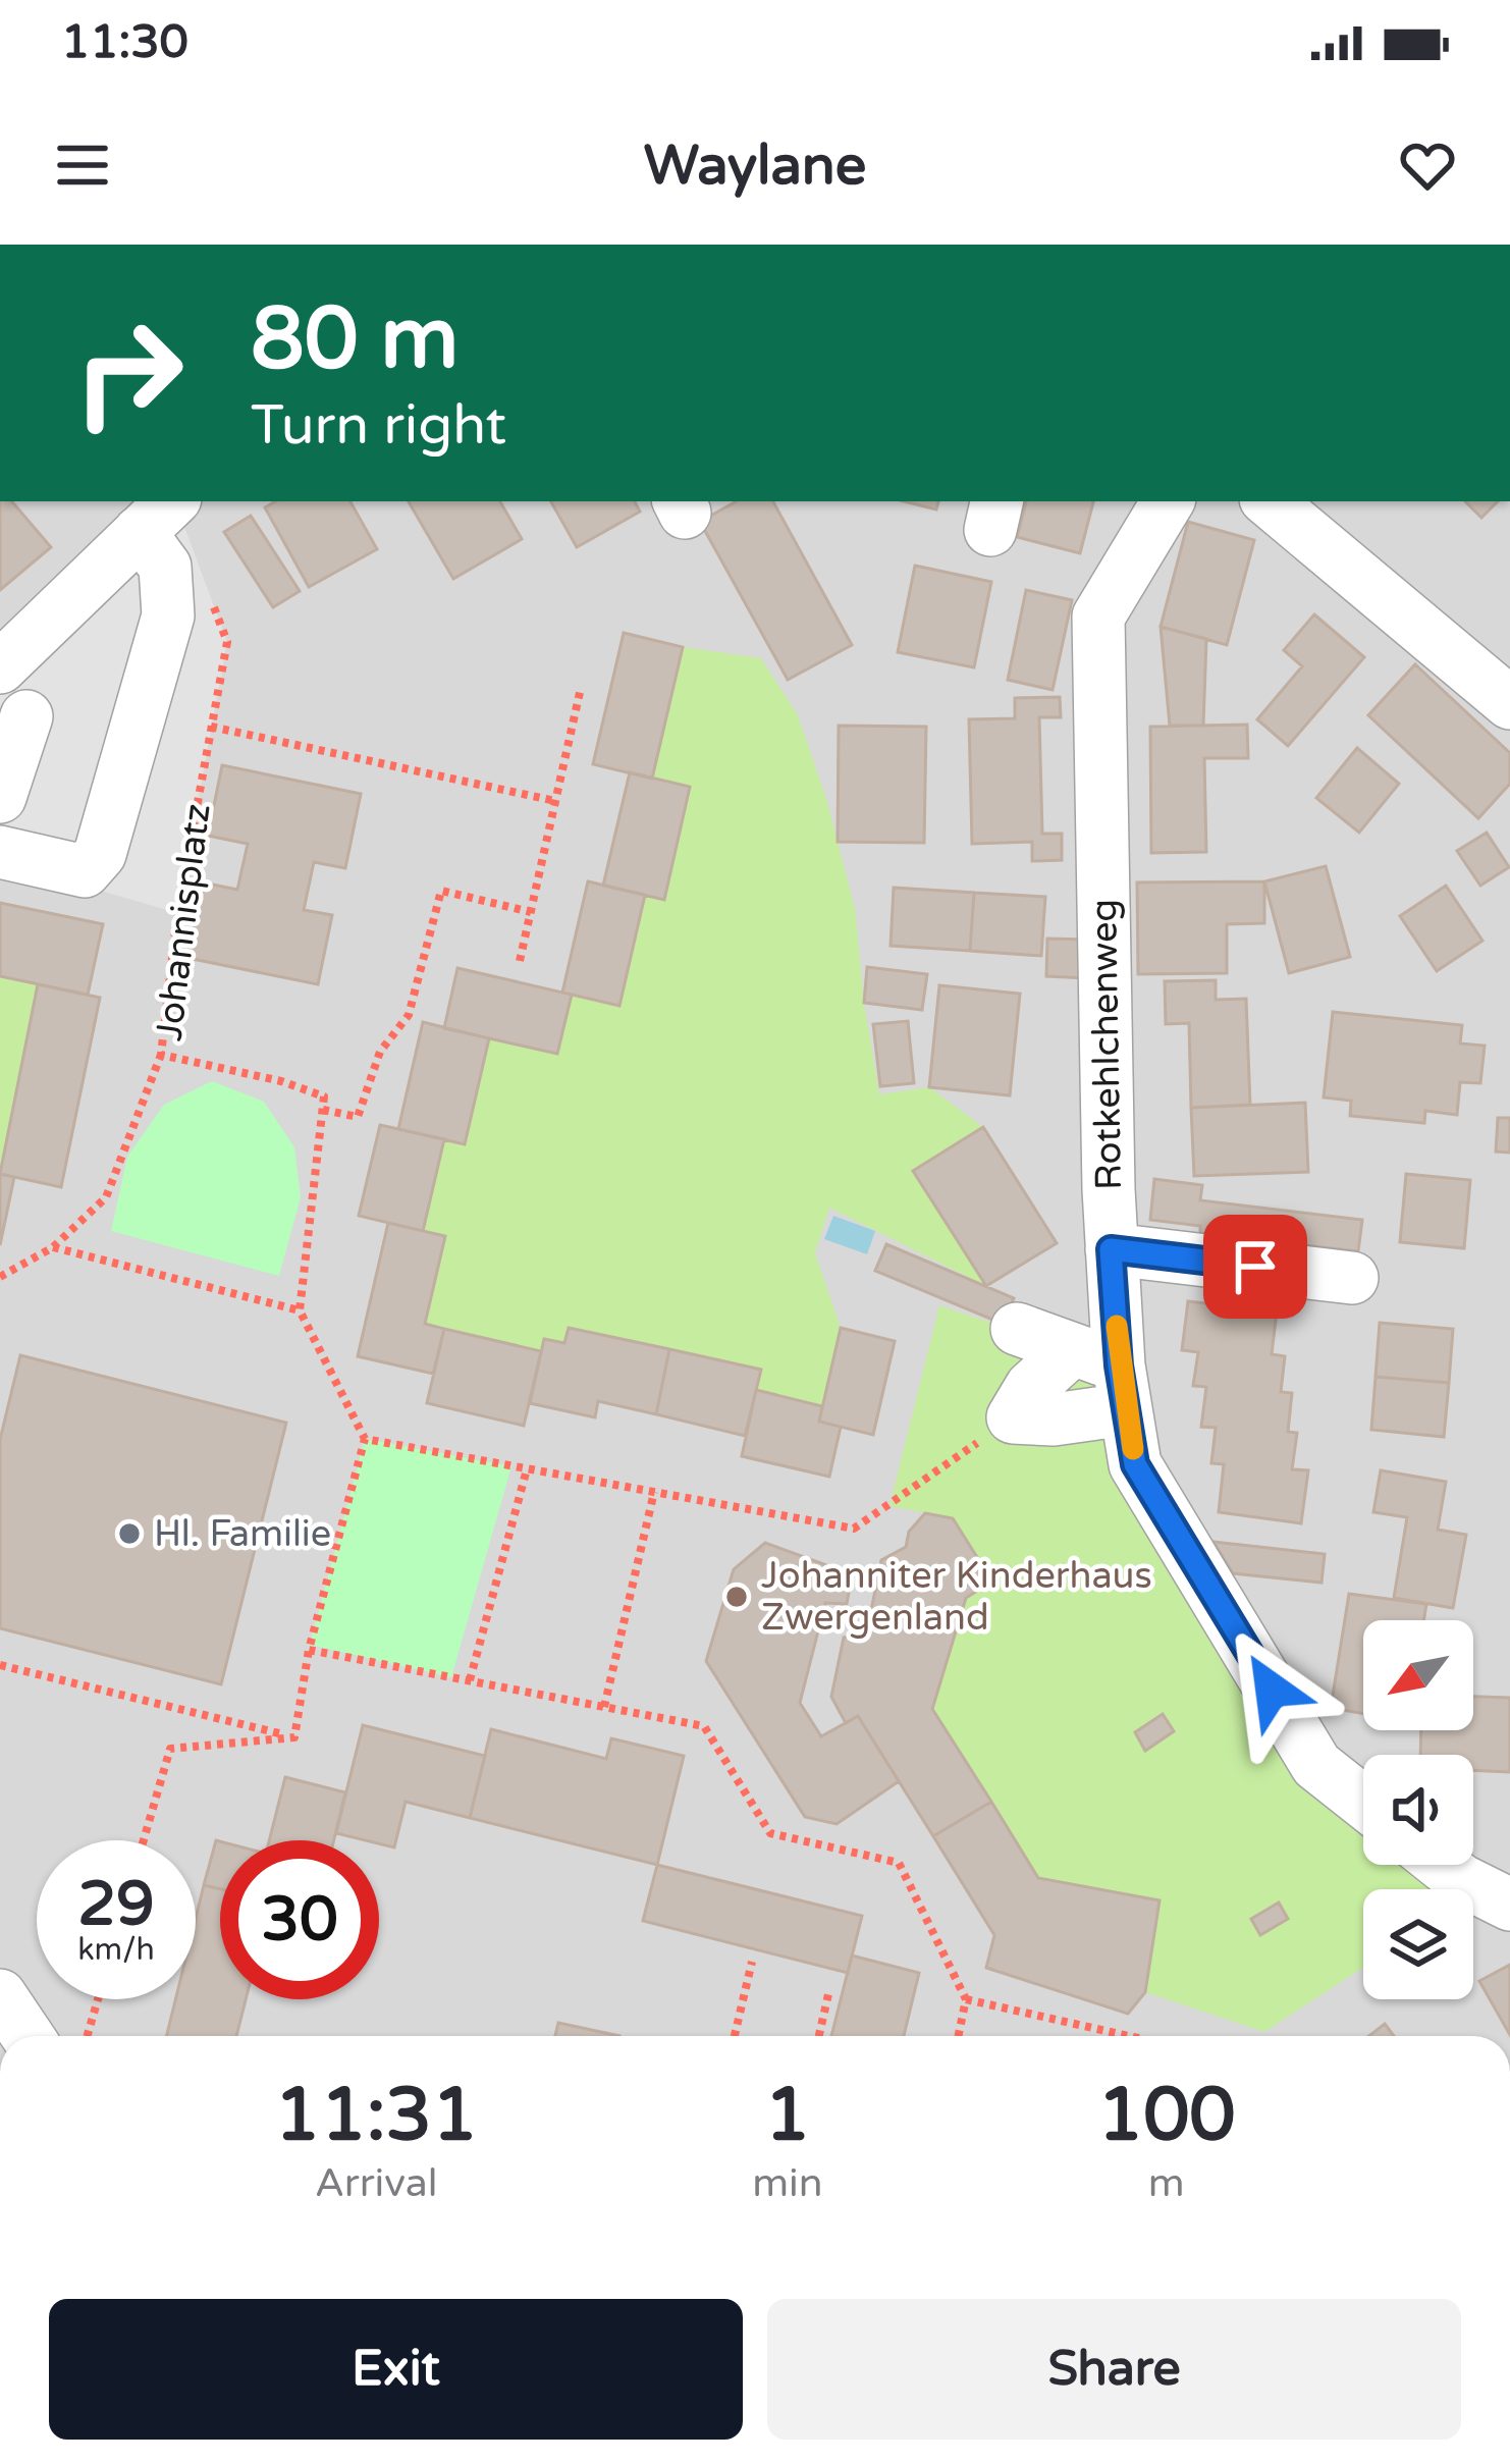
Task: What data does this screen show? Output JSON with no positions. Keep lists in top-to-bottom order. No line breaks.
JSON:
{"streets":{"street":["Rotkehlchenweg"],"path":["Johannisplatz"]},"places":["Hl. Familie","Johanniter Kinderhaus Zwergenland"],"north":"bottom left","page":{"status":"11:30","header":"Waylane","turn":["80 m","Turn right"],"speed":"29 km/h","limit":"30","eta":["11:31","Arrival","1","min","100","m"],"buttons":["Exit","Share"]}}
